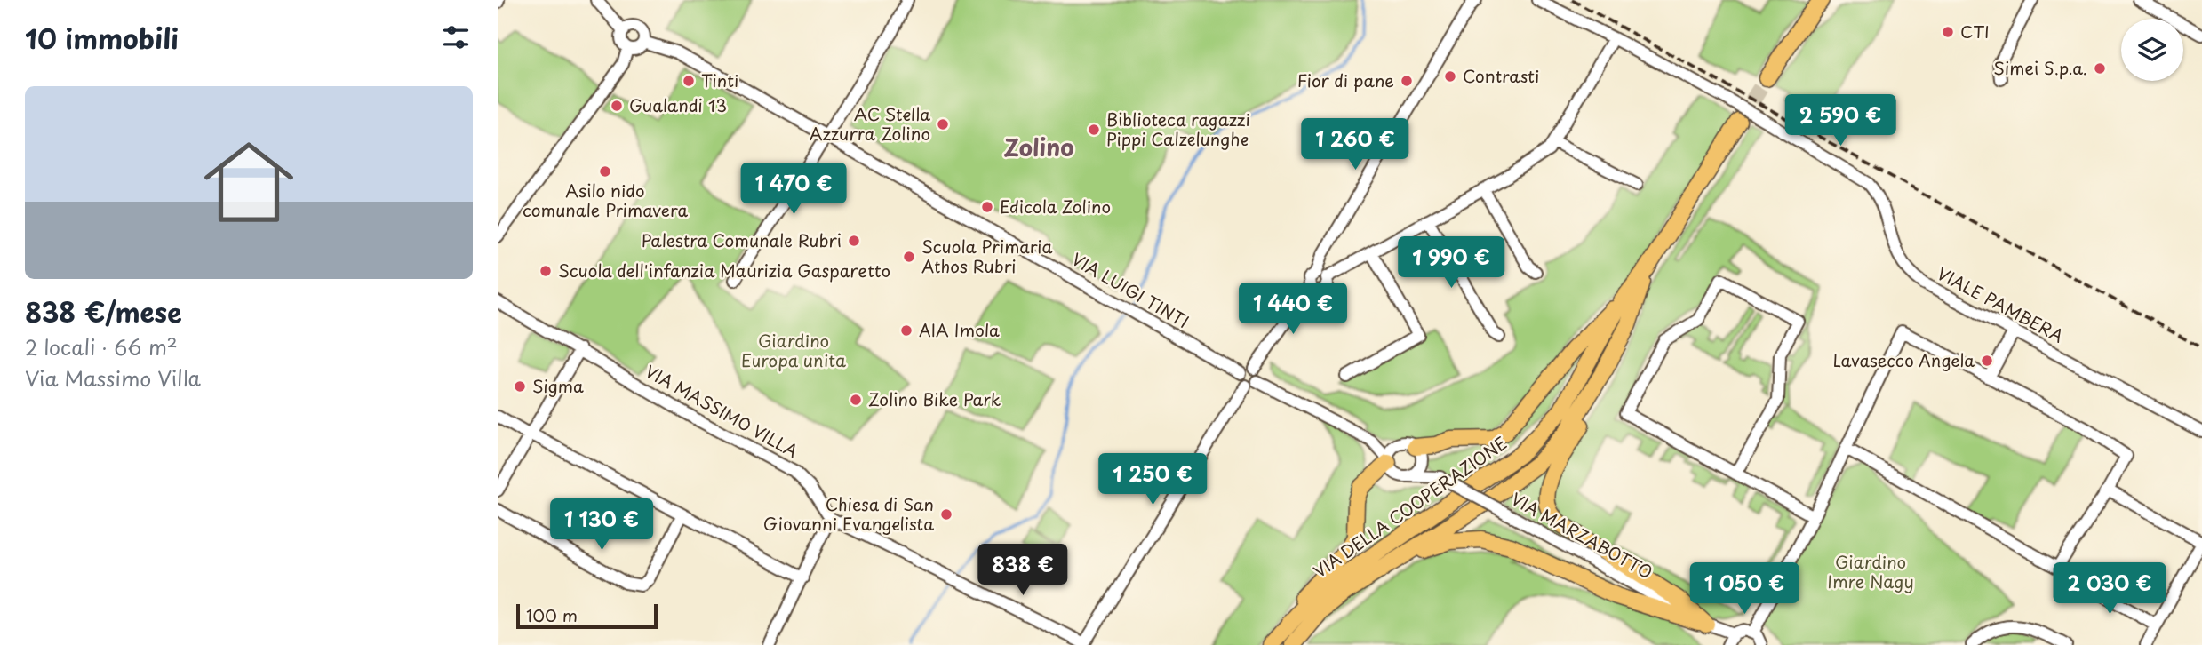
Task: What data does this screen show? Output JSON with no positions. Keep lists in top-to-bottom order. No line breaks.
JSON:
{"streets":{"highway":["VIA DELLA COOPERAZIONE"],"street":["VIA LUIGI TINTI","VIALE PAMBERA","VIA MASSIMO VILLA","VIA MARZABOTTO"]},"districts":["Zolino"],"parks":["Giardino Europa unita","Giardino Imre Nagy"],"places":["CTI","Simei S.p.a.","Contrasti","Tinti","Fior di pane","Gualandi 13","AC Stella Azzurra Zolino","Biblioteca ragazzi Pippi Calzelunghe","Asilo nido comunale Primavera","Edicola Zolino","Palestra Comunale Rubri","Scuola Primaria Athos Rubri","Scuola dell'infanzia Maurizia Gasparetto","AIA Imola","Lavasecco Angela","Sigma","Zolino Bike Park","Chiesa di San Giovanni Evangelista"],"scale_bar":"100 m","page":{"heading":"10 immobili","list":[{"name":"838 €/mese","note":"2 locali · 66 m² · Via Massimo Villa"}],"price":["2 590 €","1 260 €","1 470 €","1 990 €","1 440 €","1 250 €","1 130 €","838 €","1 050 €","2 030 €"],"scale":"100 m"}}
